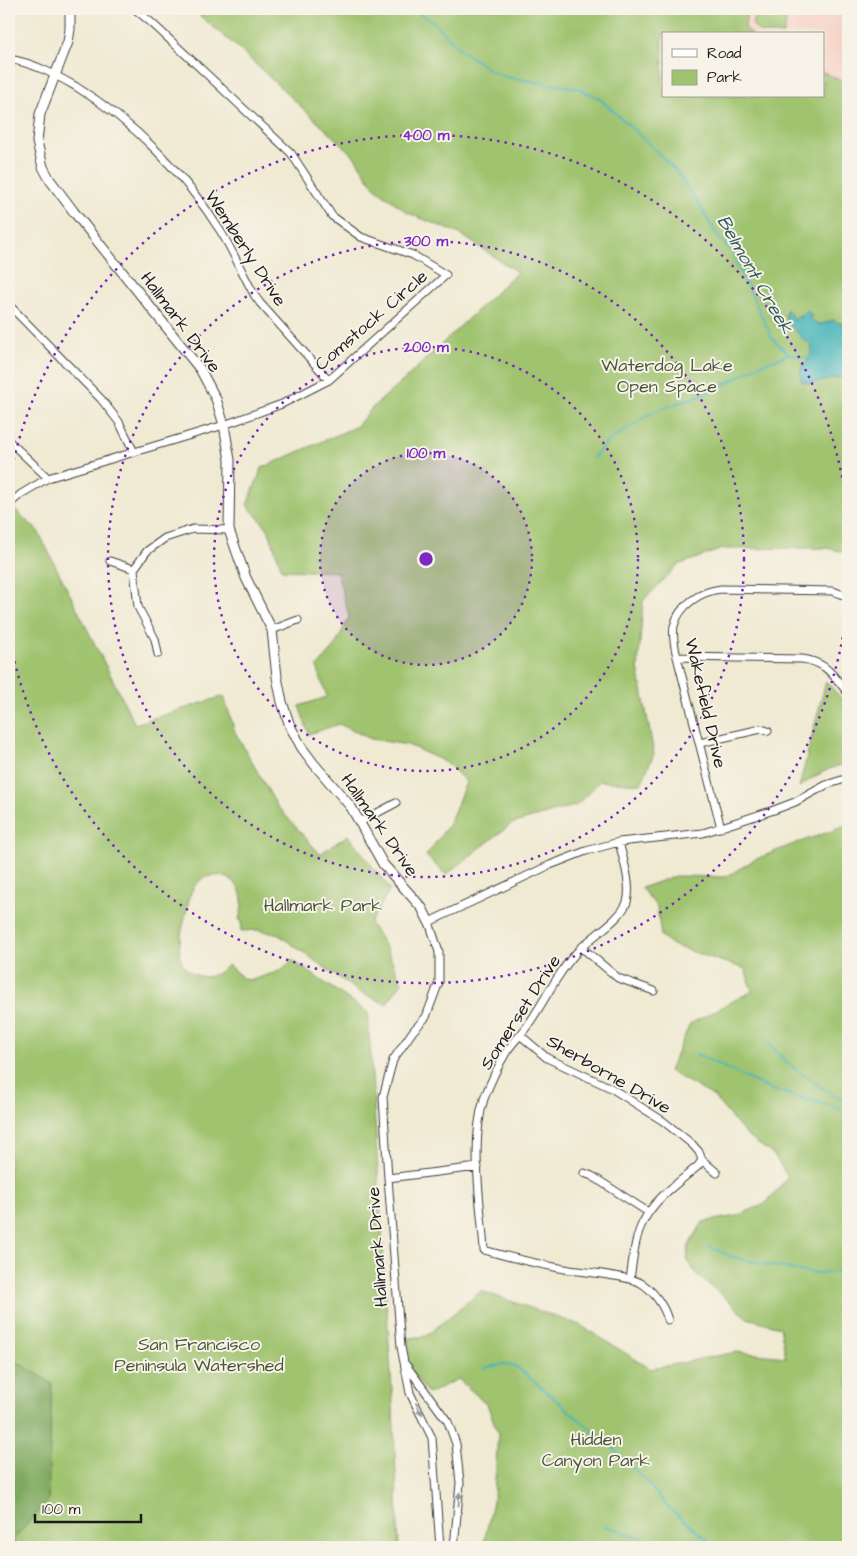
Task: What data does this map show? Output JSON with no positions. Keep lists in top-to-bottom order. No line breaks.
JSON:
{"streets":{"street":["Wemberly Drive","Comstock Circle","Hallmark Drive","Wakefield Drive","Somerset Drive","Sherborne Drive"]},"crossings":[["Wemberly Drive","Comstock Circle"],["Wemberly Drive","Hallmark Drive"],["Comstock Circle","Hallmark Drive"],["Somerset Drive","Sherborne Drive"]],"water":["Belmont Creek"],"parks":["Waterdog Lake Open Space","Hallmark Park","San Francisco Peninsula Watershed","Hidden Canyon Park"],"legend":["Road","Park"],"scale_bar":"100 m","rings":["400 m","300 m","200 m","100 m"]}
